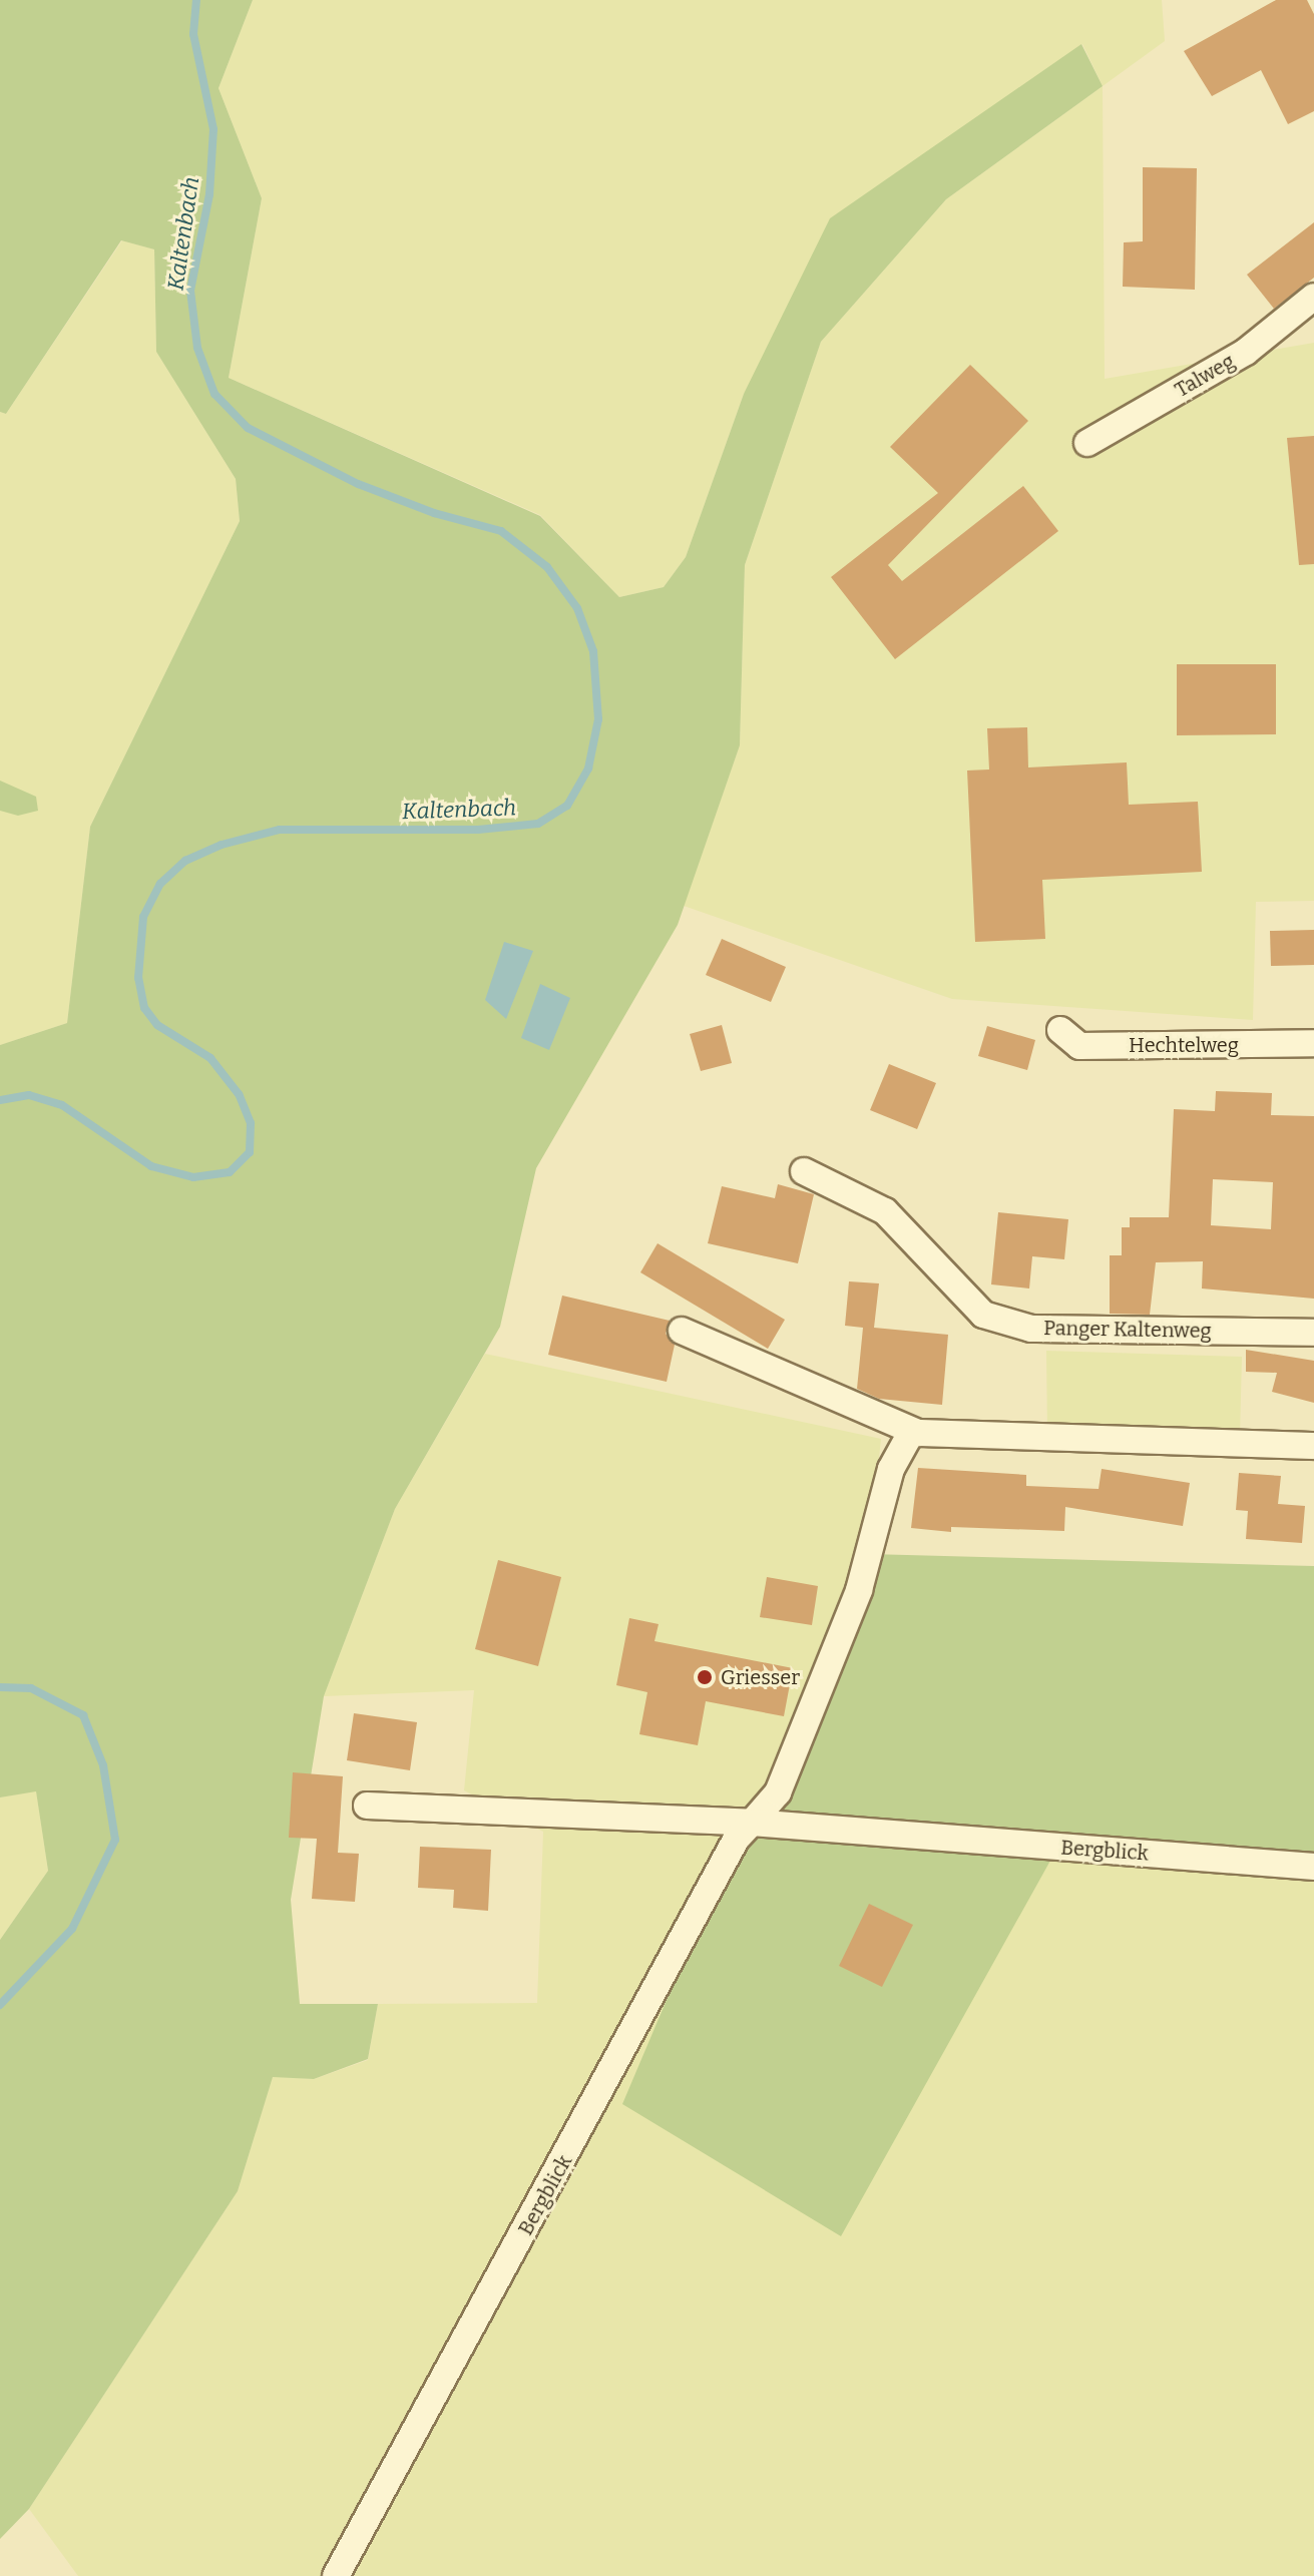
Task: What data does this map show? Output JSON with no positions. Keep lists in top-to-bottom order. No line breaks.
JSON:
{"streets":{"street":["Talweg","Hechtelweg","Panger Kaltenweg","Bergblick"]},"water":["Kaltenbach"],"places":["Griesser"]}
